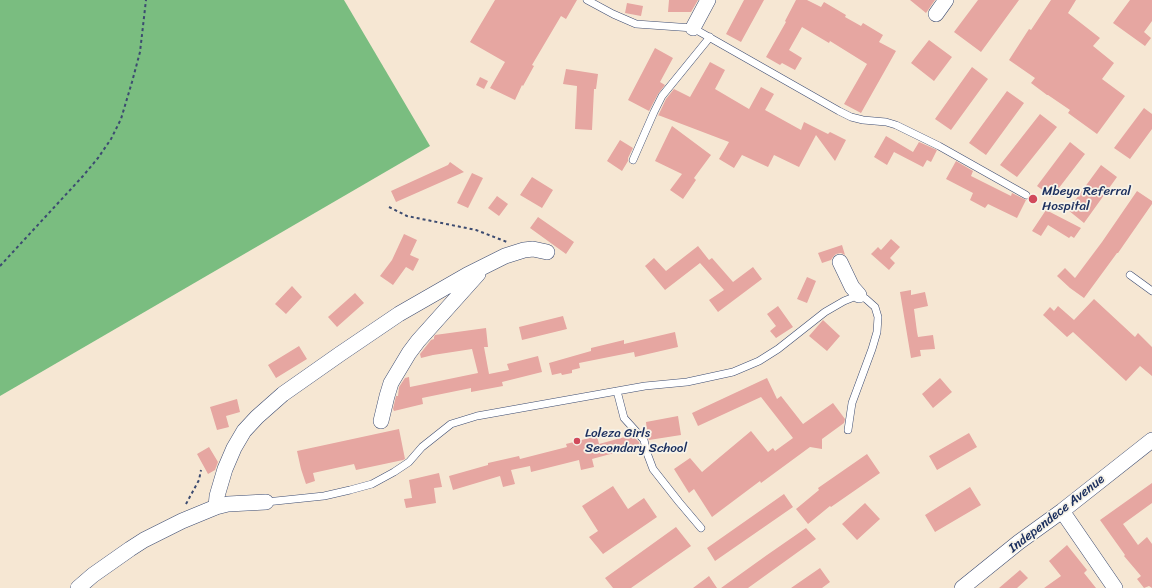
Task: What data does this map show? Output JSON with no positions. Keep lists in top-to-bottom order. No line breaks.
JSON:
{"streets":{"street":["Independece Avenue"]},"places":["Mbeya Referral Hospital","Loleza Girls Secondary School"]}
